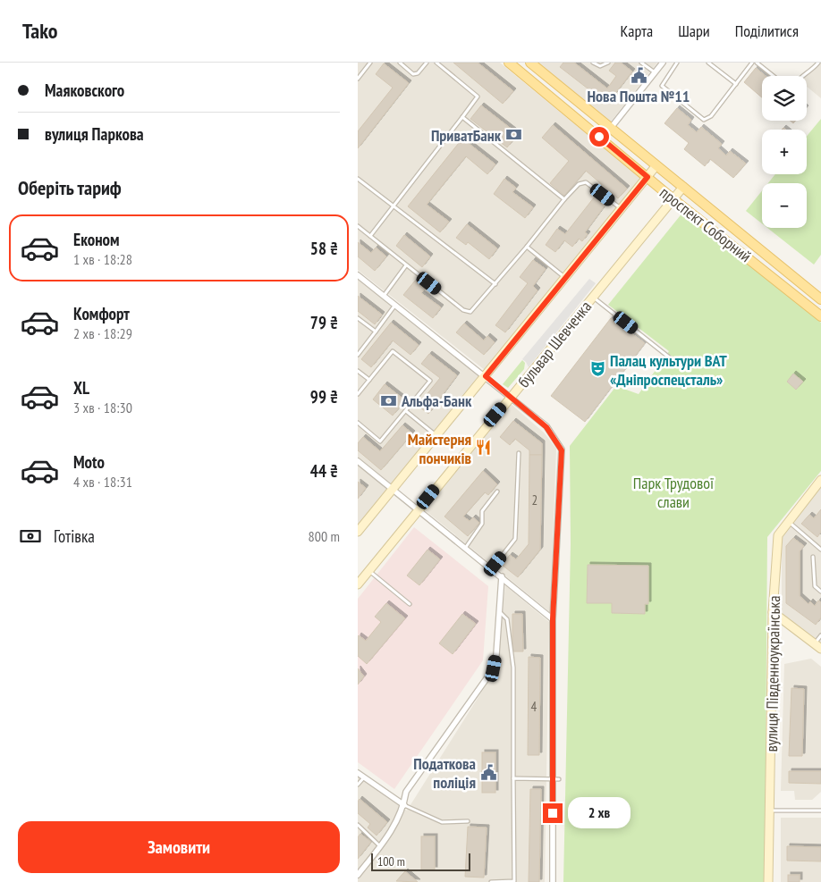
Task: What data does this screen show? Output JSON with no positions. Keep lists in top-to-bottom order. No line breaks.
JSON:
{"streets":{"main road":["проспект Соборний"],"street":["бульвар Шевченка","вулиця Південноукраїнська"]},"crossings":[["проспект Соборний","бульвар Шевченка"]],"parks":["Парк Трудової слави"],"places":{"public building":["Нова Пошта №11","Податкова поліція"],"bank":["ПриватБанк","Альфа-Банк"],"theatre":["Палац культури ВАТ «Дніпроспецсталь»"],"restaurant":["Майстерня пончиків"]},"house_numbers":["2","4"],"scale_bar":"100 m","page":{"header":"Tako","nav":["Карта","Шари","Поділитися"],"banner":["Маяковского","вулиця Паркова"],"map_buttons":["+","−"],"heading":"Оберіть тариф","list":[{"name":"Економ","note":"1 хв · 18:28","value":"58 ₴"},{"name":"Комфорт","note":"2 хв · 18:29","value":"79 ₴"},{"name":"XL","note":"3 хв · 18:30","value":"99 ₴"},{"name":"Moto","note":"4 хв · 18:31","value":"44 ₴"}],"pay":["Готівка","800 m"],"bubble":"2 хв","buttons":"Замовити","scale":"100 m"}}
